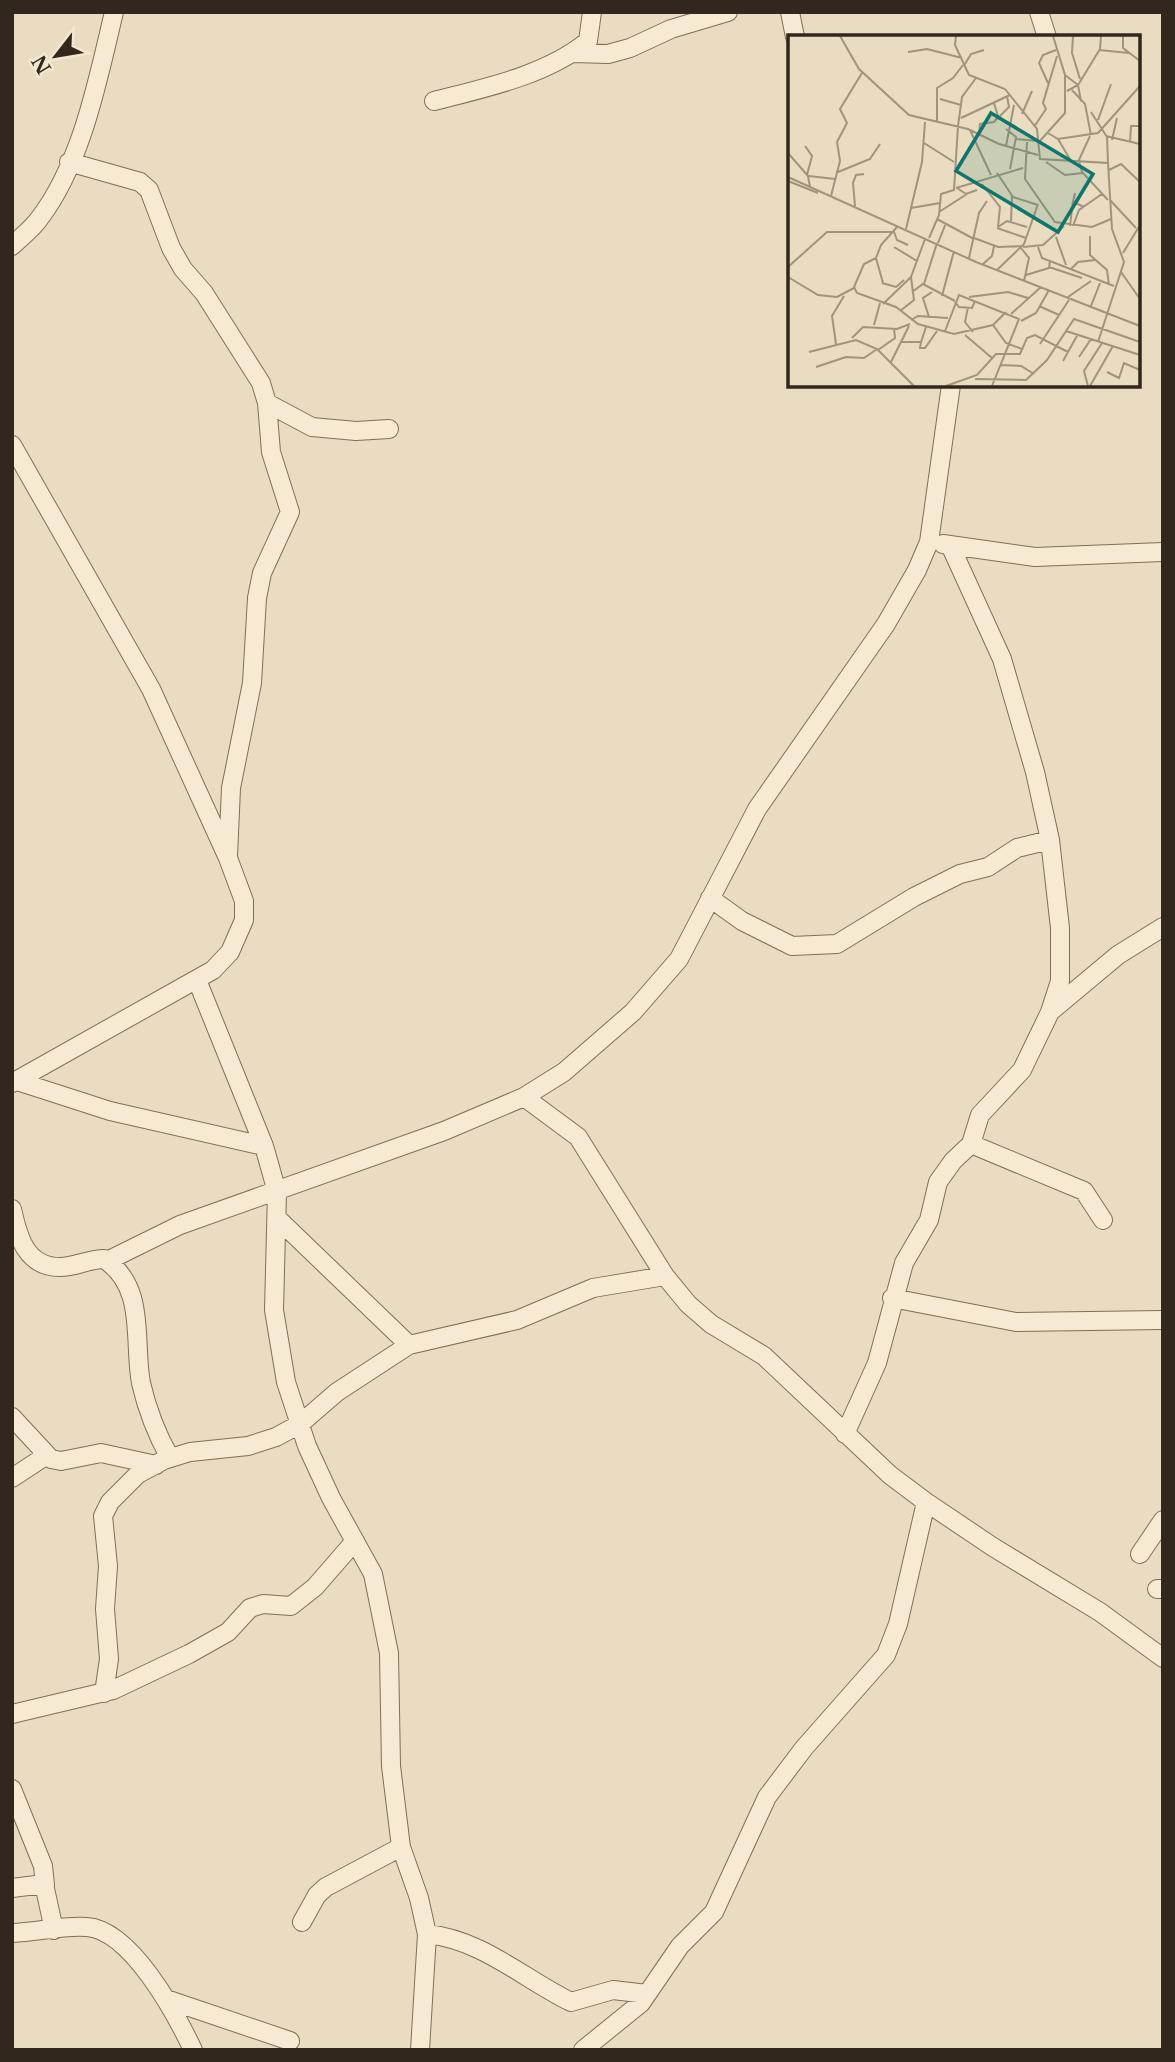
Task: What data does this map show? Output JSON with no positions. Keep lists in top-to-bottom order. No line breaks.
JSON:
{"north":"bottom left"}
